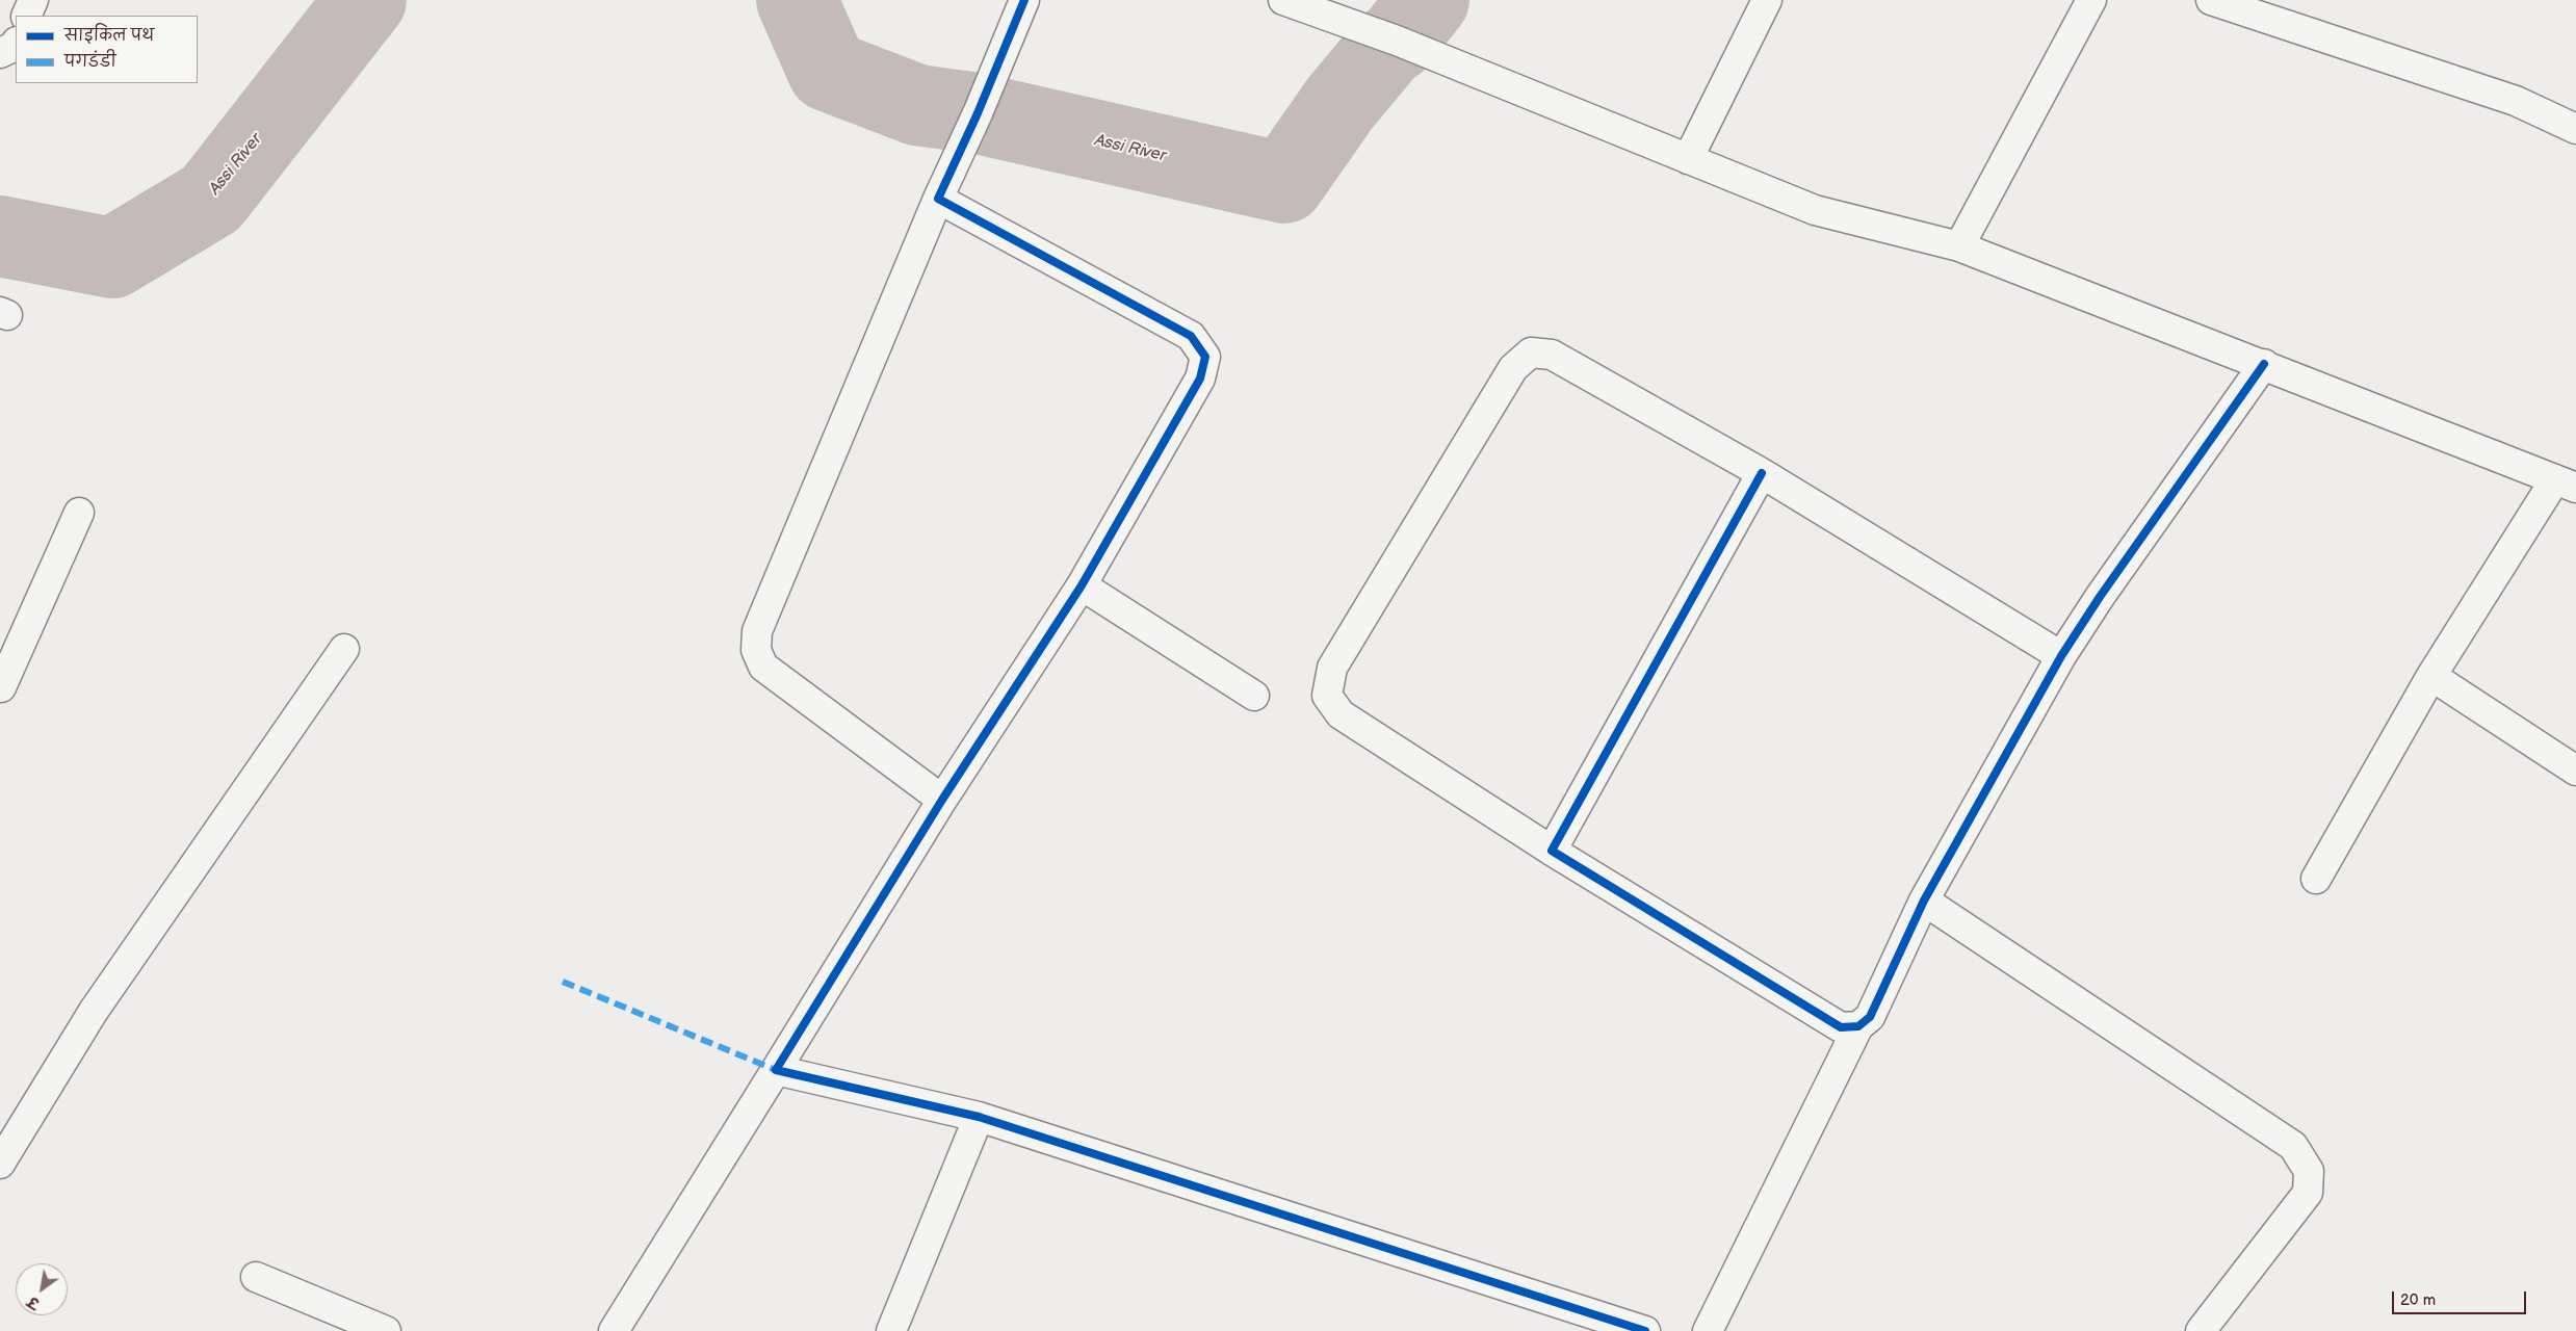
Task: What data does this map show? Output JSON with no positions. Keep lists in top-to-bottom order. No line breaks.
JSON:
{"water":["Assi River"],"legend":["साइकिल पथ","पगडंडी"],"scale_bar":"20 m","north":"bottom left"}
